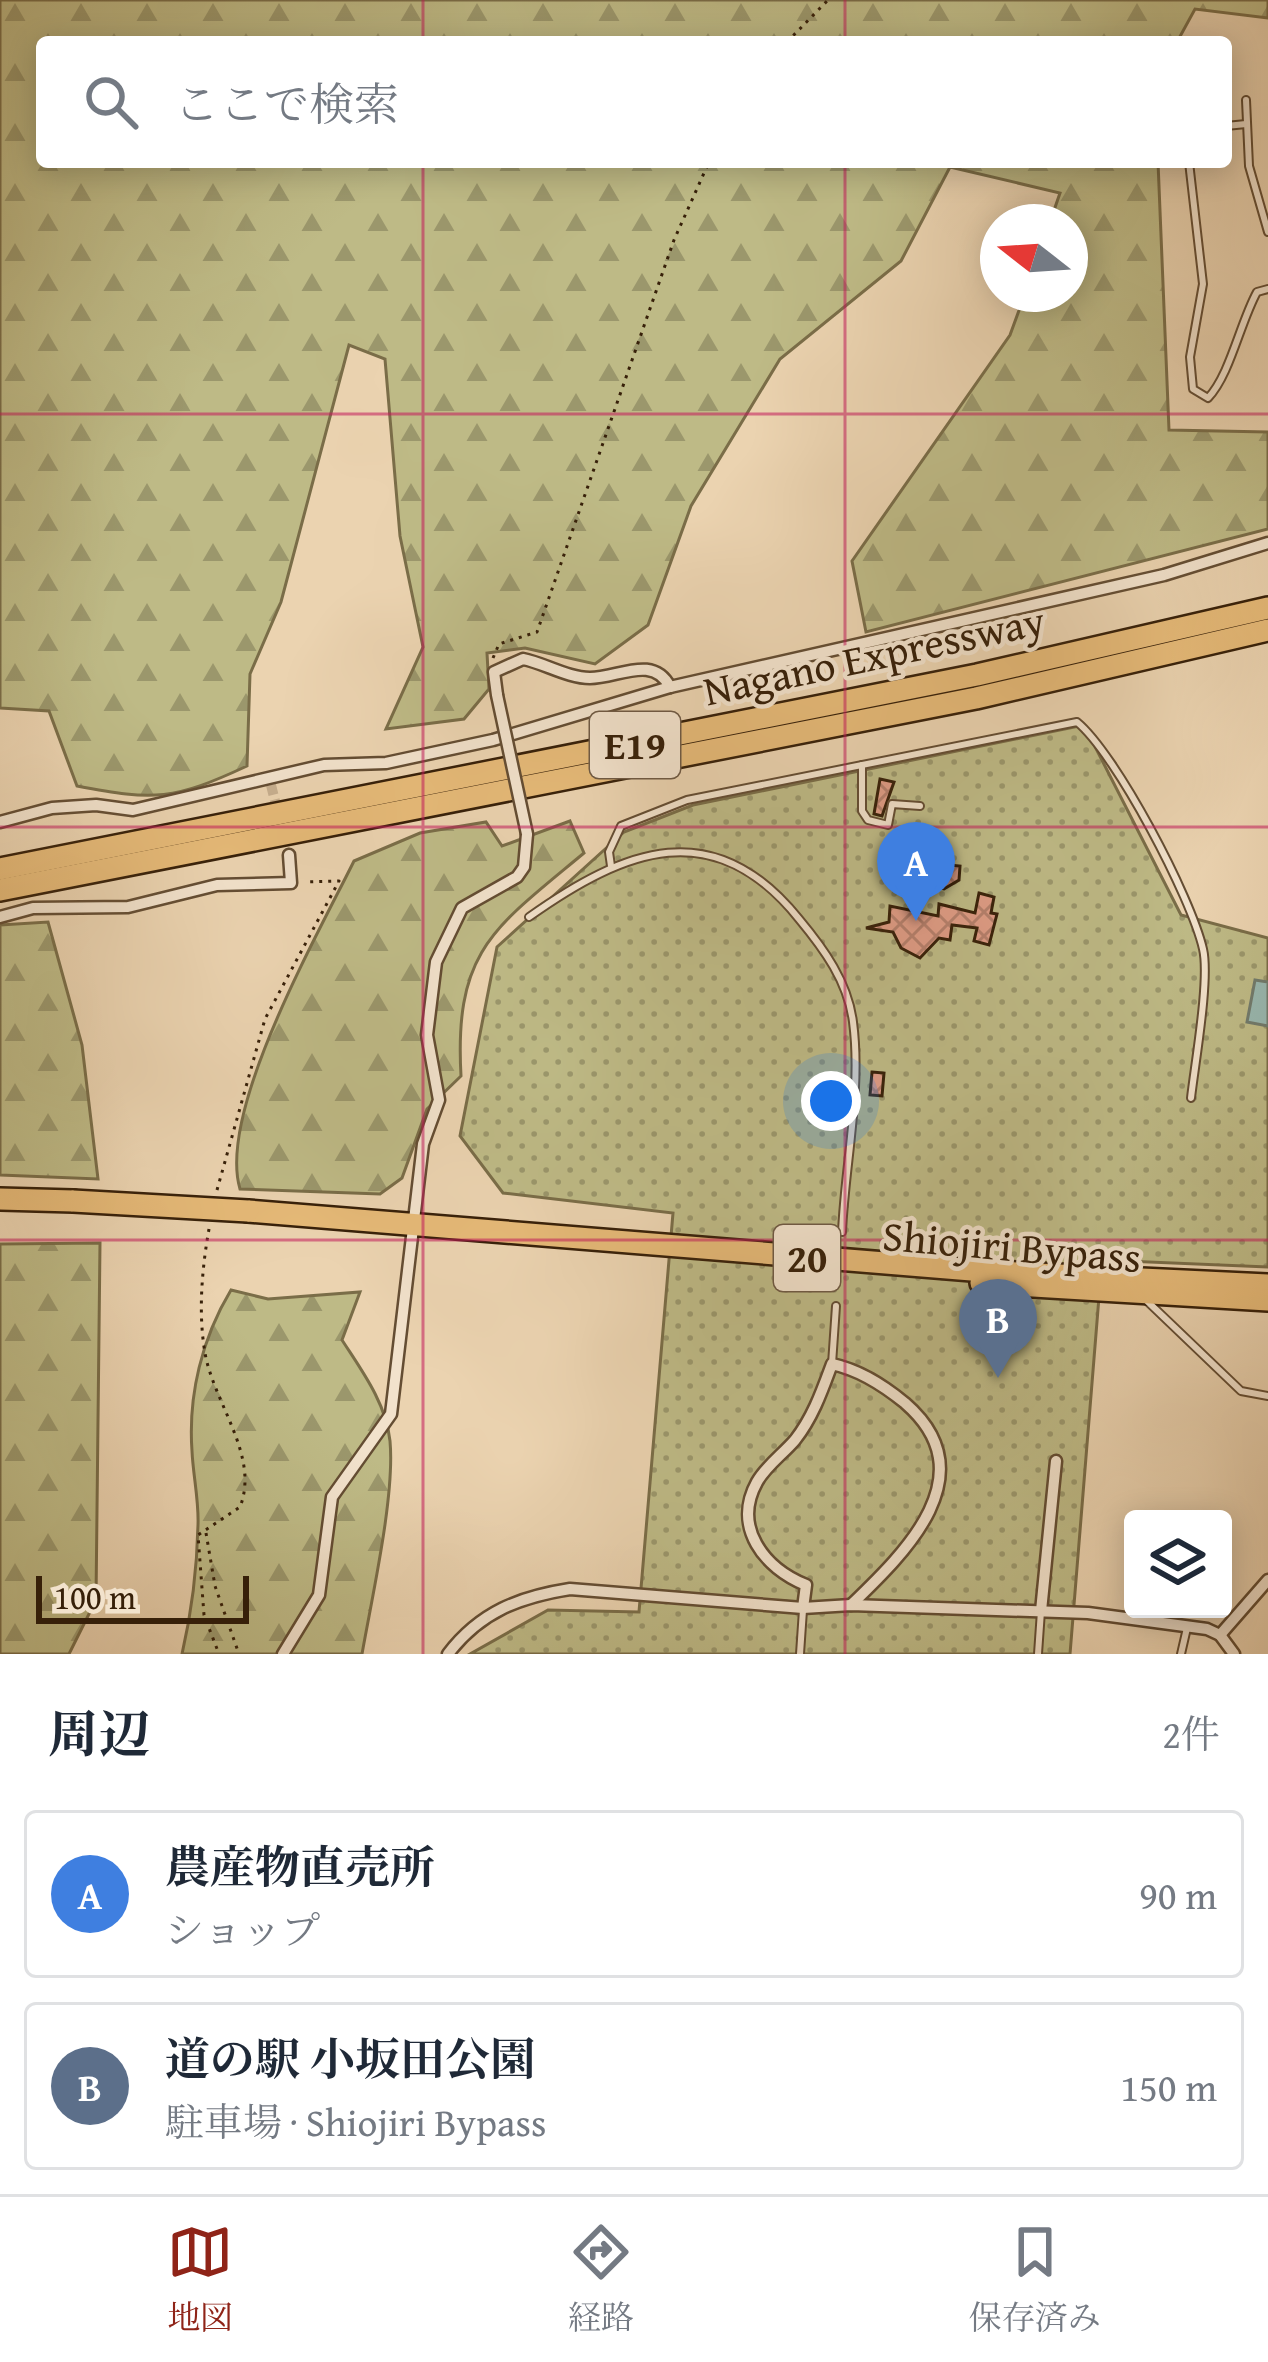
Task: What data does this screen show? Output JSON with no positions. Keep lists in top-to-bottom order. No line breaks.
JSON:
{"streets":{"highway":["Nagano Expressway","E19","Shiojiri Bypass","20"]},"scale_bar":"100 m","north":"left","page":{"search":"ここで検索","pins":["A","B"],"scale":"100 m","heading":["周辺","2件"],"list":[{"mark":"A","name":"農産物直売所","note":"ショップ","value":"90 m"},{"mark":"B","name":"道の駅 小坂田公園","note":"駐車場 · Shiojiri Bypass","value":"150 m"}],"nav":["地図","経路","保存済み"]}}
